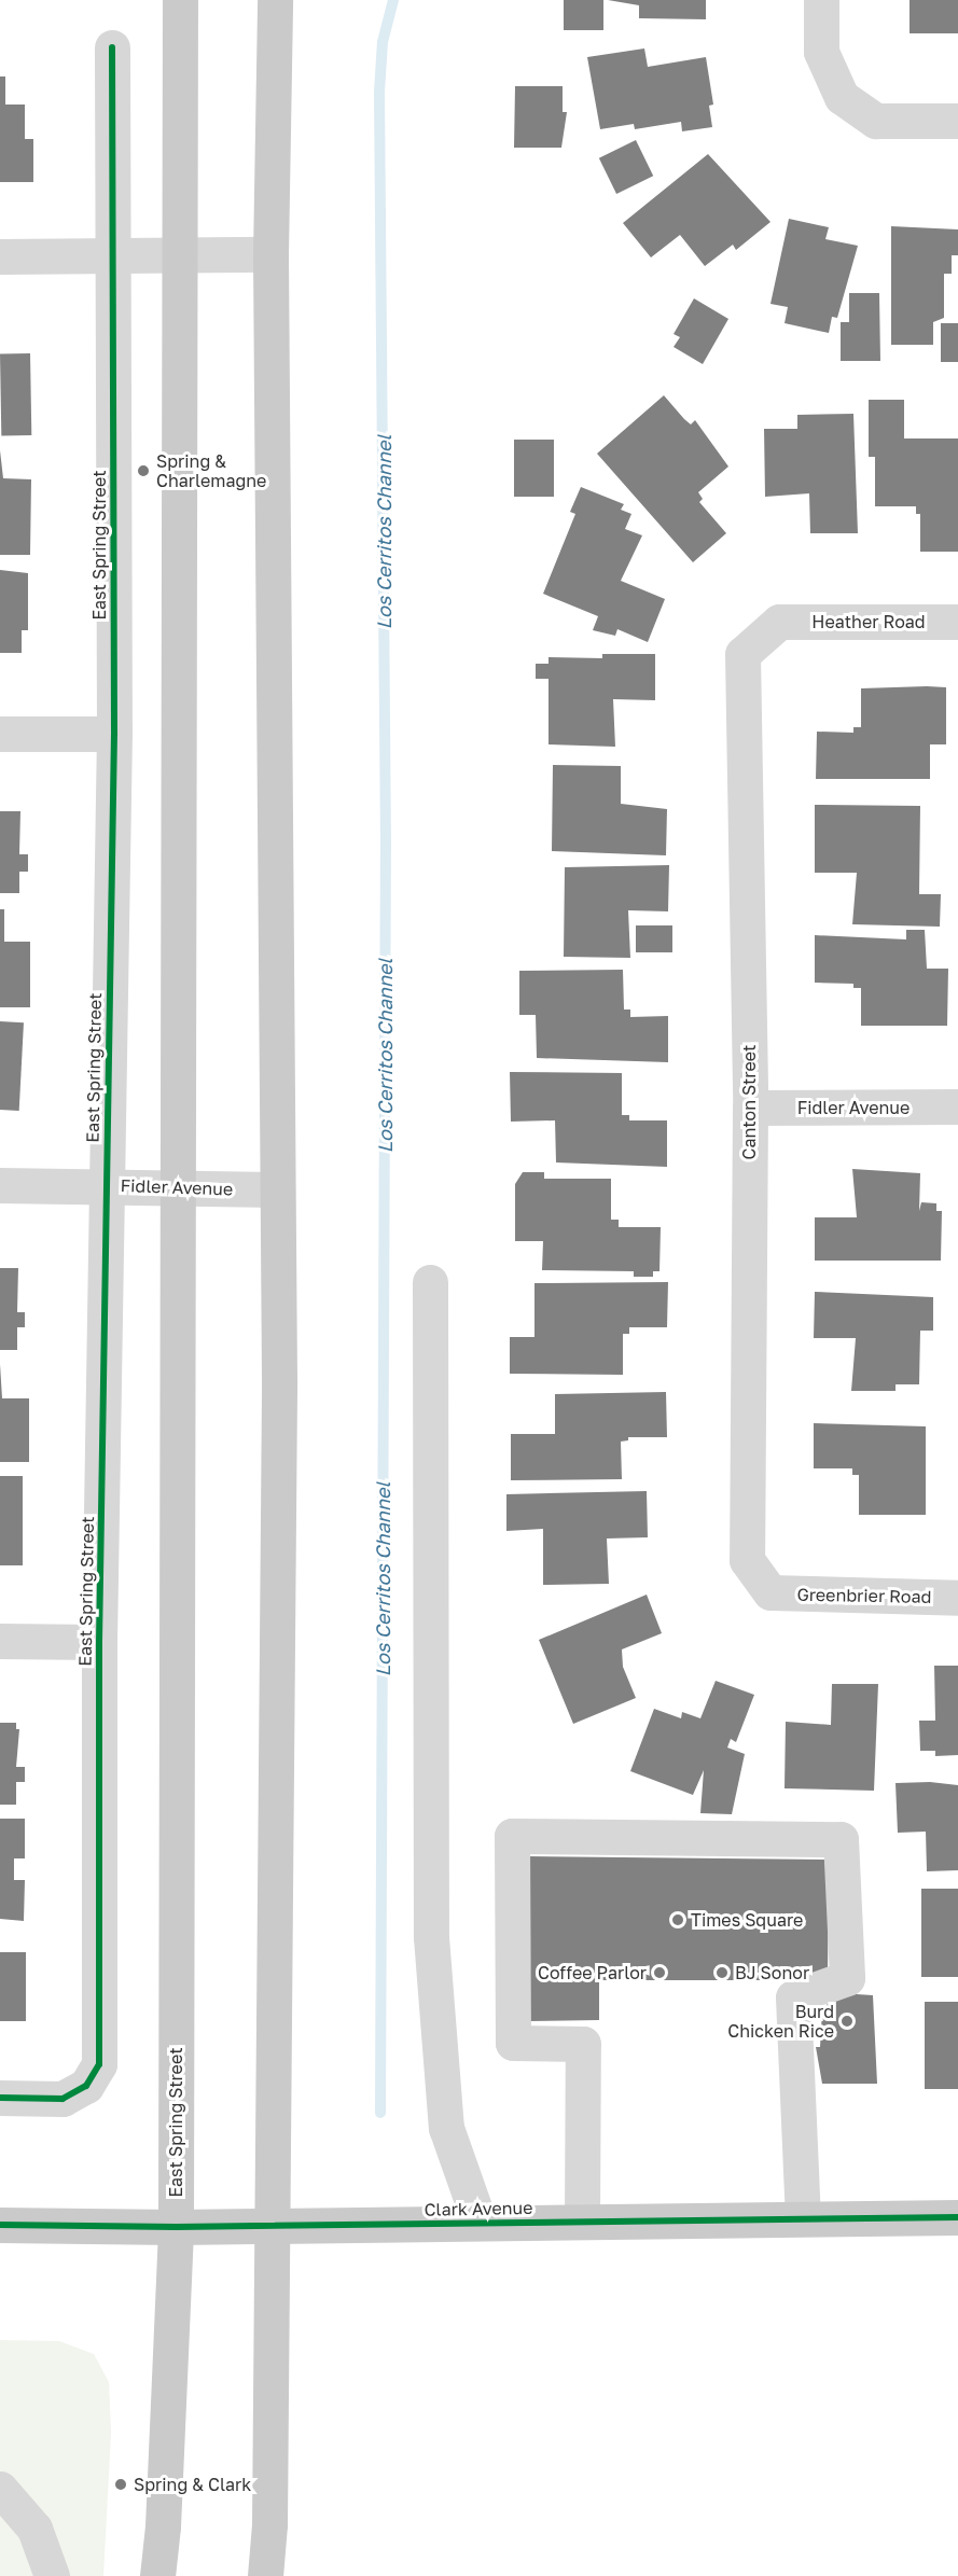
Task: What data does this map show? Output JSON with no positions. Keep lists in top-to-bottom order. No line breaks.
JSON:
{"streets":{"main road":["East Spring Street","Clark Avenue"],"street":["Heather Road","Canton Street","Fidler Avenue","Greenbrier Road"]},"crossings":[["East Spring Street","Fidler Avenue"],["East Spring Street","Clark Avenue"],["Heather Road","Canton Street"],["Canton Street","Fidler Avenue"],["Canton Street","Greenbrier Road"]],"water":["Los Cerritos Channel"],"places":["Spring & Charlemagne","Times Square","Coffee Parlor","BJ Sonor","Burd Chicken Rice","Spring & Clark"]}
